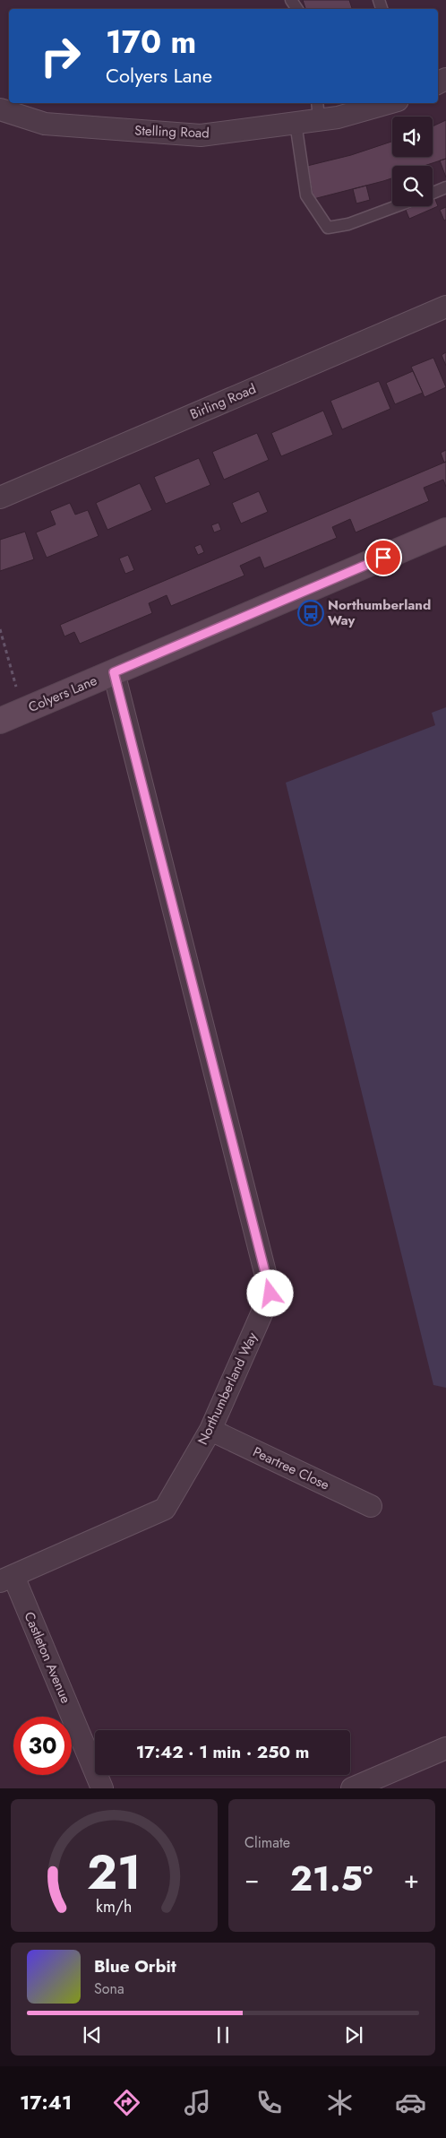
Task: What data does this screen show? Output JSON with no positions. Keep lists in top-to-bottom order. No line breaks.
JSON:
{"streets":{"street":["Stelling Road","Birling Road","Colyers Lane","Northumberland Way","Peartree Close","Castleton Avenue"]},"crossings":[["Colyers Lane","Northumberland Way"],["Northumberland Way","Peartree Close"],["Northumberland Way","Castleton Avenue"]],"places":{"bus stop":["Northumberland Way"]},"page":{"turn":["170 m","Colyers Lane"],"limit":"30","trip":"17:42 · 1 min · 250 m","tile":"Climate","heat":["−","21.5°","+"],"song":["Blue Orbit","Sona"],"tabs":"17:41","gauge":["21","km/h"]}}
